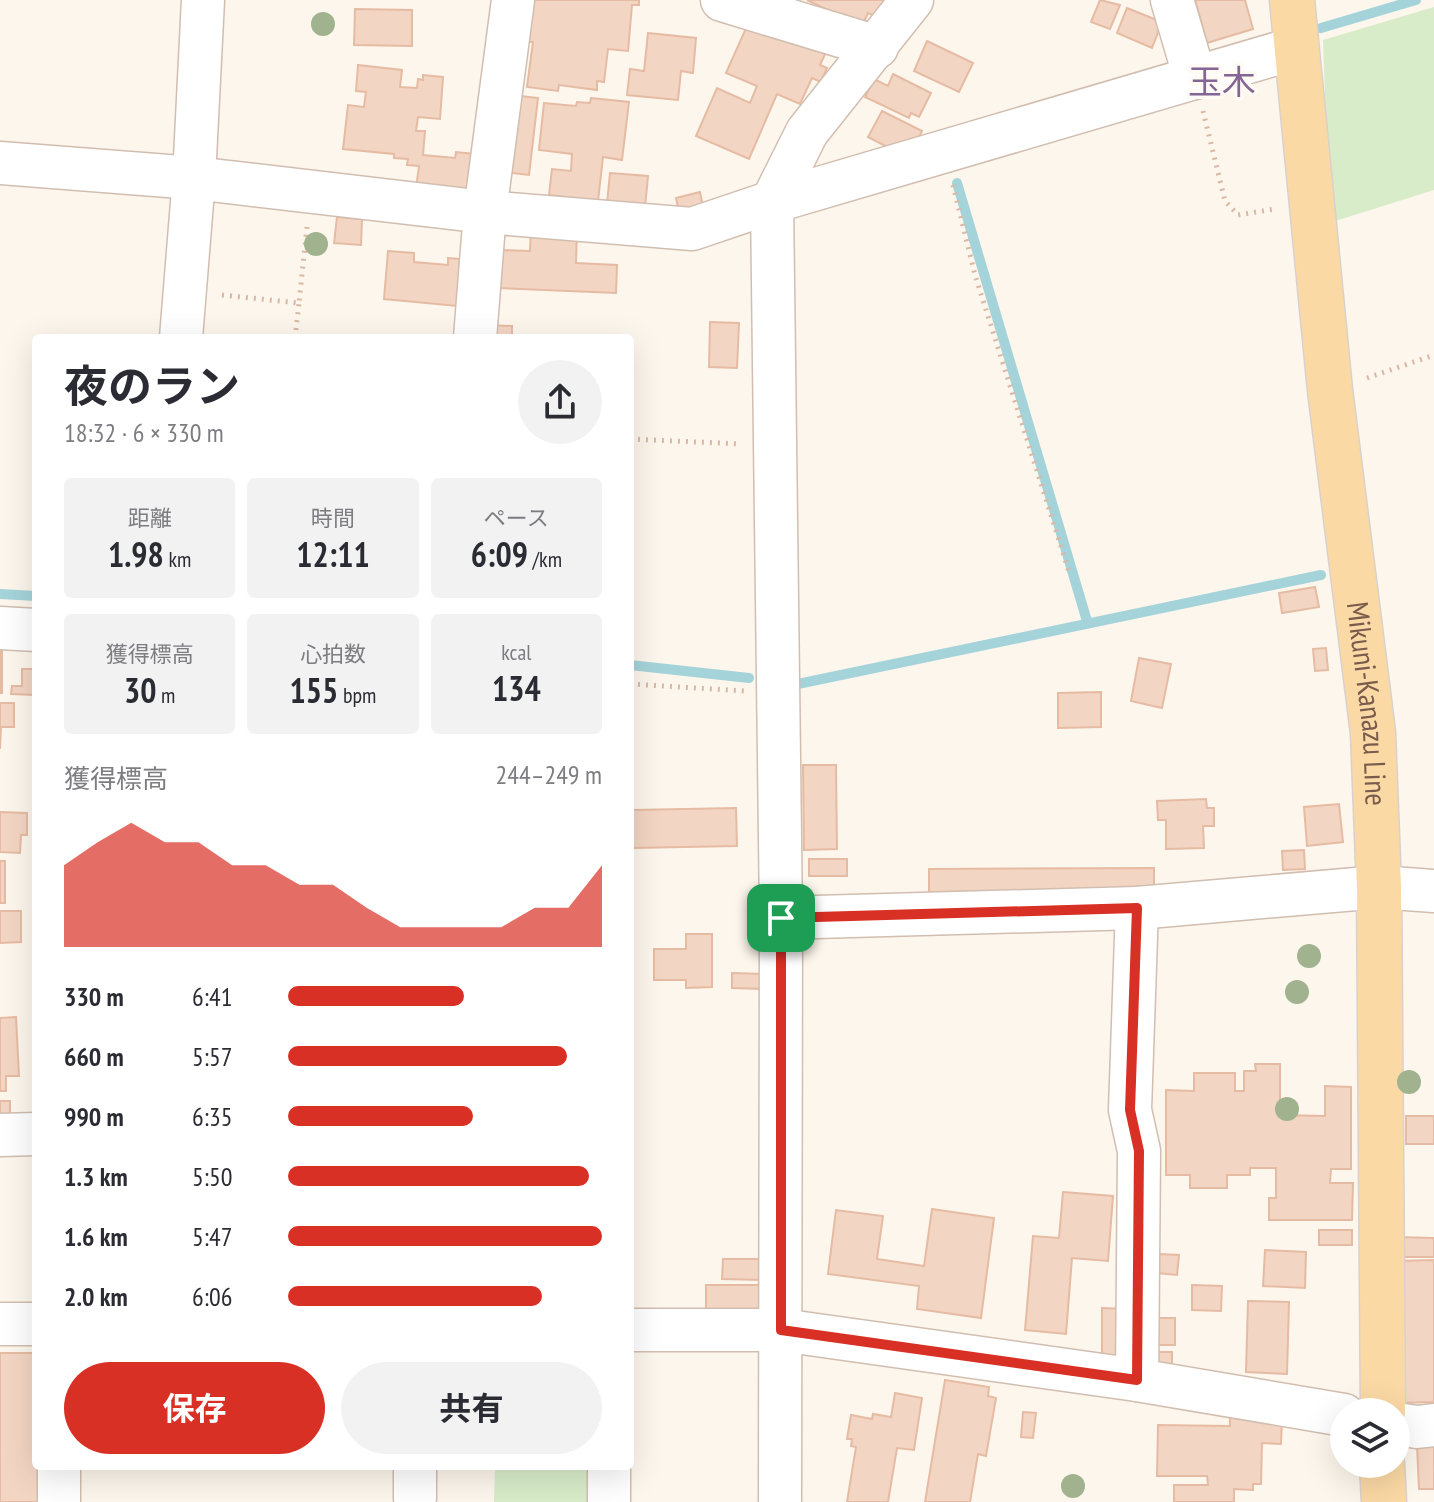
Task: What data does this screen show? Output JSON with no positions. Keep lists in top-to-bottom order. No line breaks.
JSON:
{"streets":{"main road":["Mikuni-Kanazu Line"]},"districts":["玉木"],"page":{"heading":["夜のラン","18:32 · 6 × 330 m"],"stats":[["距離","1.98 km"],["時間","12:11"],["ペース","6:09 /km"],["獲得標高","30 m"],["心拍数","155 bpm"],["kcal","134"]],"chart":["獲得標高","244–249 m"],"list":[{"name":"330 m","note":"6:41"},{"name":"660 m","note":"5:57"},{"name":"990 m","note":"6:35"},{"name":"1.3 km","note":"5:50"},{"name":"1.6 km","note":"5:47"},{"name":"2.0 km","note":"6:06"}],"buttons":["保存","共有"]}}
